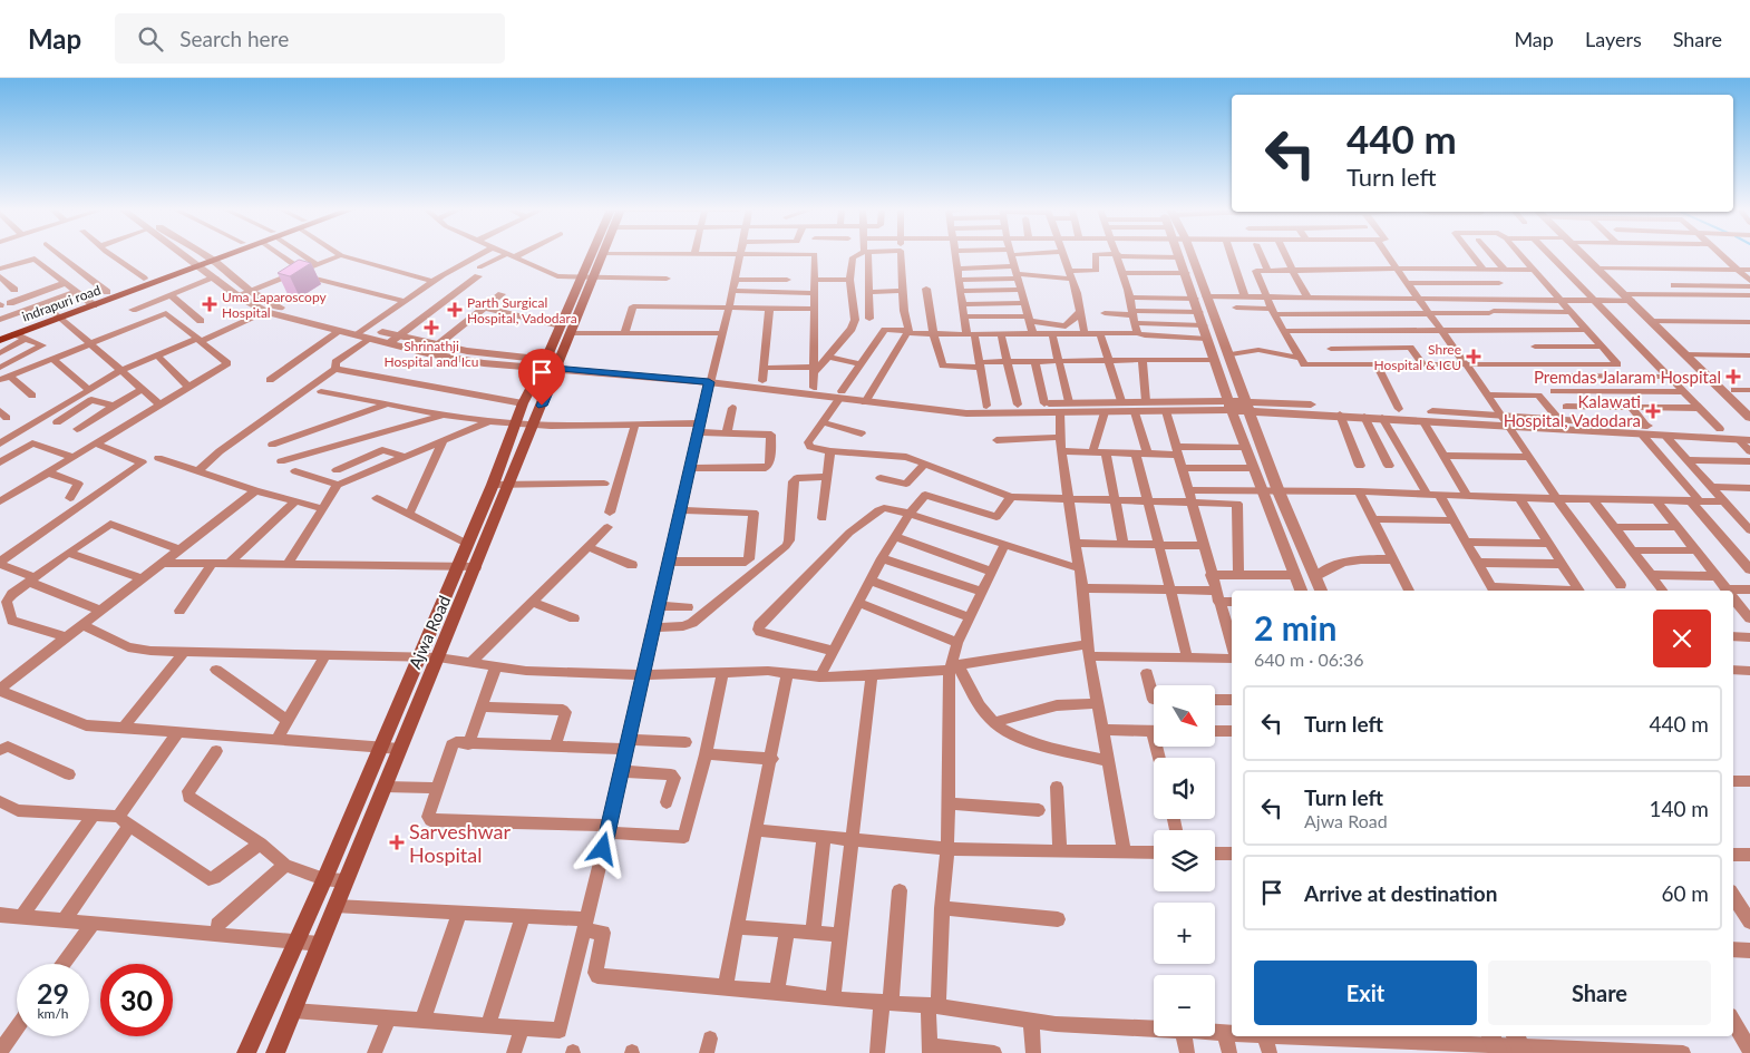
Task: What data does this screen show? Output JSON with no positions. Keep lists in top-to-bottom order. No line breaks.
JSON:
{"streets":{"main road":["indrapuri road","Ajwa Road"]},"places":{"health":["Uma Laparoscopy Hospital","Parth Surgical Hospital, Vadodara","Shrinathji Hospital and Icu","Shree Hospital & ICU","Premdas Jalaram Hospital","Kalawati Hospital, Vadodara","Sarveshwar Hospital"]},"north":"bottom right","page":{"header":"Map","search":"Search here","nav":["Map","Layers","Share"],"turn":["440 m","Turn left"],"heading":["2 min","640 m · 06:36"],"map_buttons":["+","−"],"list":[{"name":"Turn left","value":"440 m"},{"name":"Turn left","note":"Ajwa Road","value":"140 m"},{"name":"Arrive at destination","value":"60 m"}],"buttons":["Exit","Share"],"speed":"29 km/h","limit":"30"}}
